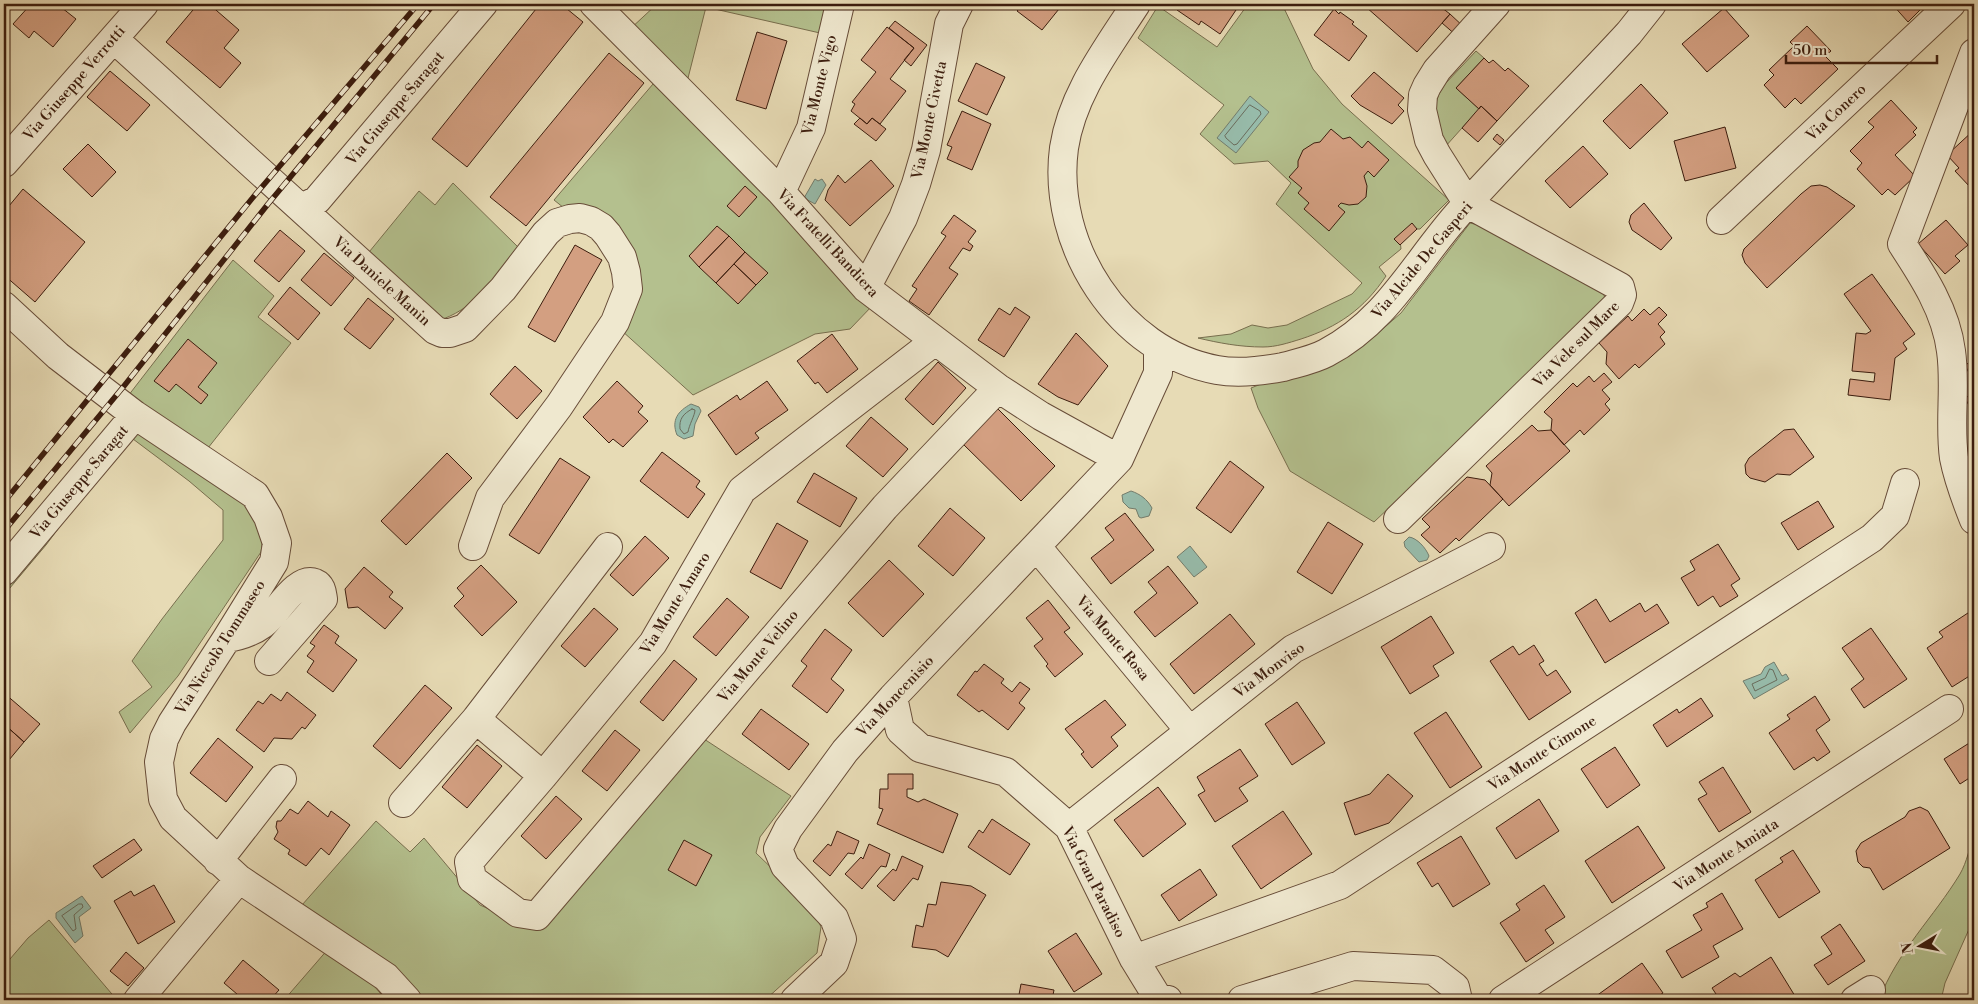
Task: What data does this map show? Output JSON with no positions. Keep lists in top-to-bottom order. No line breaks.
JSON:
{"streets":{"street":["Via Giuseppe Verrotti","Via Monte Vigo","Via Giuseppe Saragat","Via Conero","Via Monte Civetta","Via Fratelli Bandiera","Via Alcide De Gasperi","Via Daniele Manin","Via Vele sul Mare","Via Monte Amaro","Via Monte Rosa","Via Niccolò Tommaseo","Via Monte Velino","Via Monviso","Via Moncenisio","Via Monte Cimone","Via Monte Amiata","Via Gran Paradiso"]},"crossings":[["Via Giuseppe Verrotti","Via Daniele Manin"],["Via Monte Vigo","Via Fratelli Bandiera"],["Via Giuseppe Saragat","Via Daniele Manin"],["Via Giuseppe Saragat","Via Niccolò Tommaseo"],["Via Monte Civetta","Via Fratelli Bandiera"],["Via Fratelli Bandiera","Via Monte Amaro"],["Via Fratelli Bandiera","Via Monte Velino"],["Via Fratelli Bandiera","Via Moncenisio"],["Via Alcide De Gasperi","Via Vele sul Mare"],["Via Alcide De Gasperi","Via Moncenisio"],["Via Monte Amaro","Via Monte Velino"],["Via Monte Rosa","Via Monviso"],["Via Monte Rosa","Via Moncenisio"],["Via Monviso","Via Gran Paradiso"],["Via Moncenisio","Via Gran Paradiso"],["Via Monte Cimone","Via Gran Paradiso"]],"scale_bar":"50 m","north":"left"}
